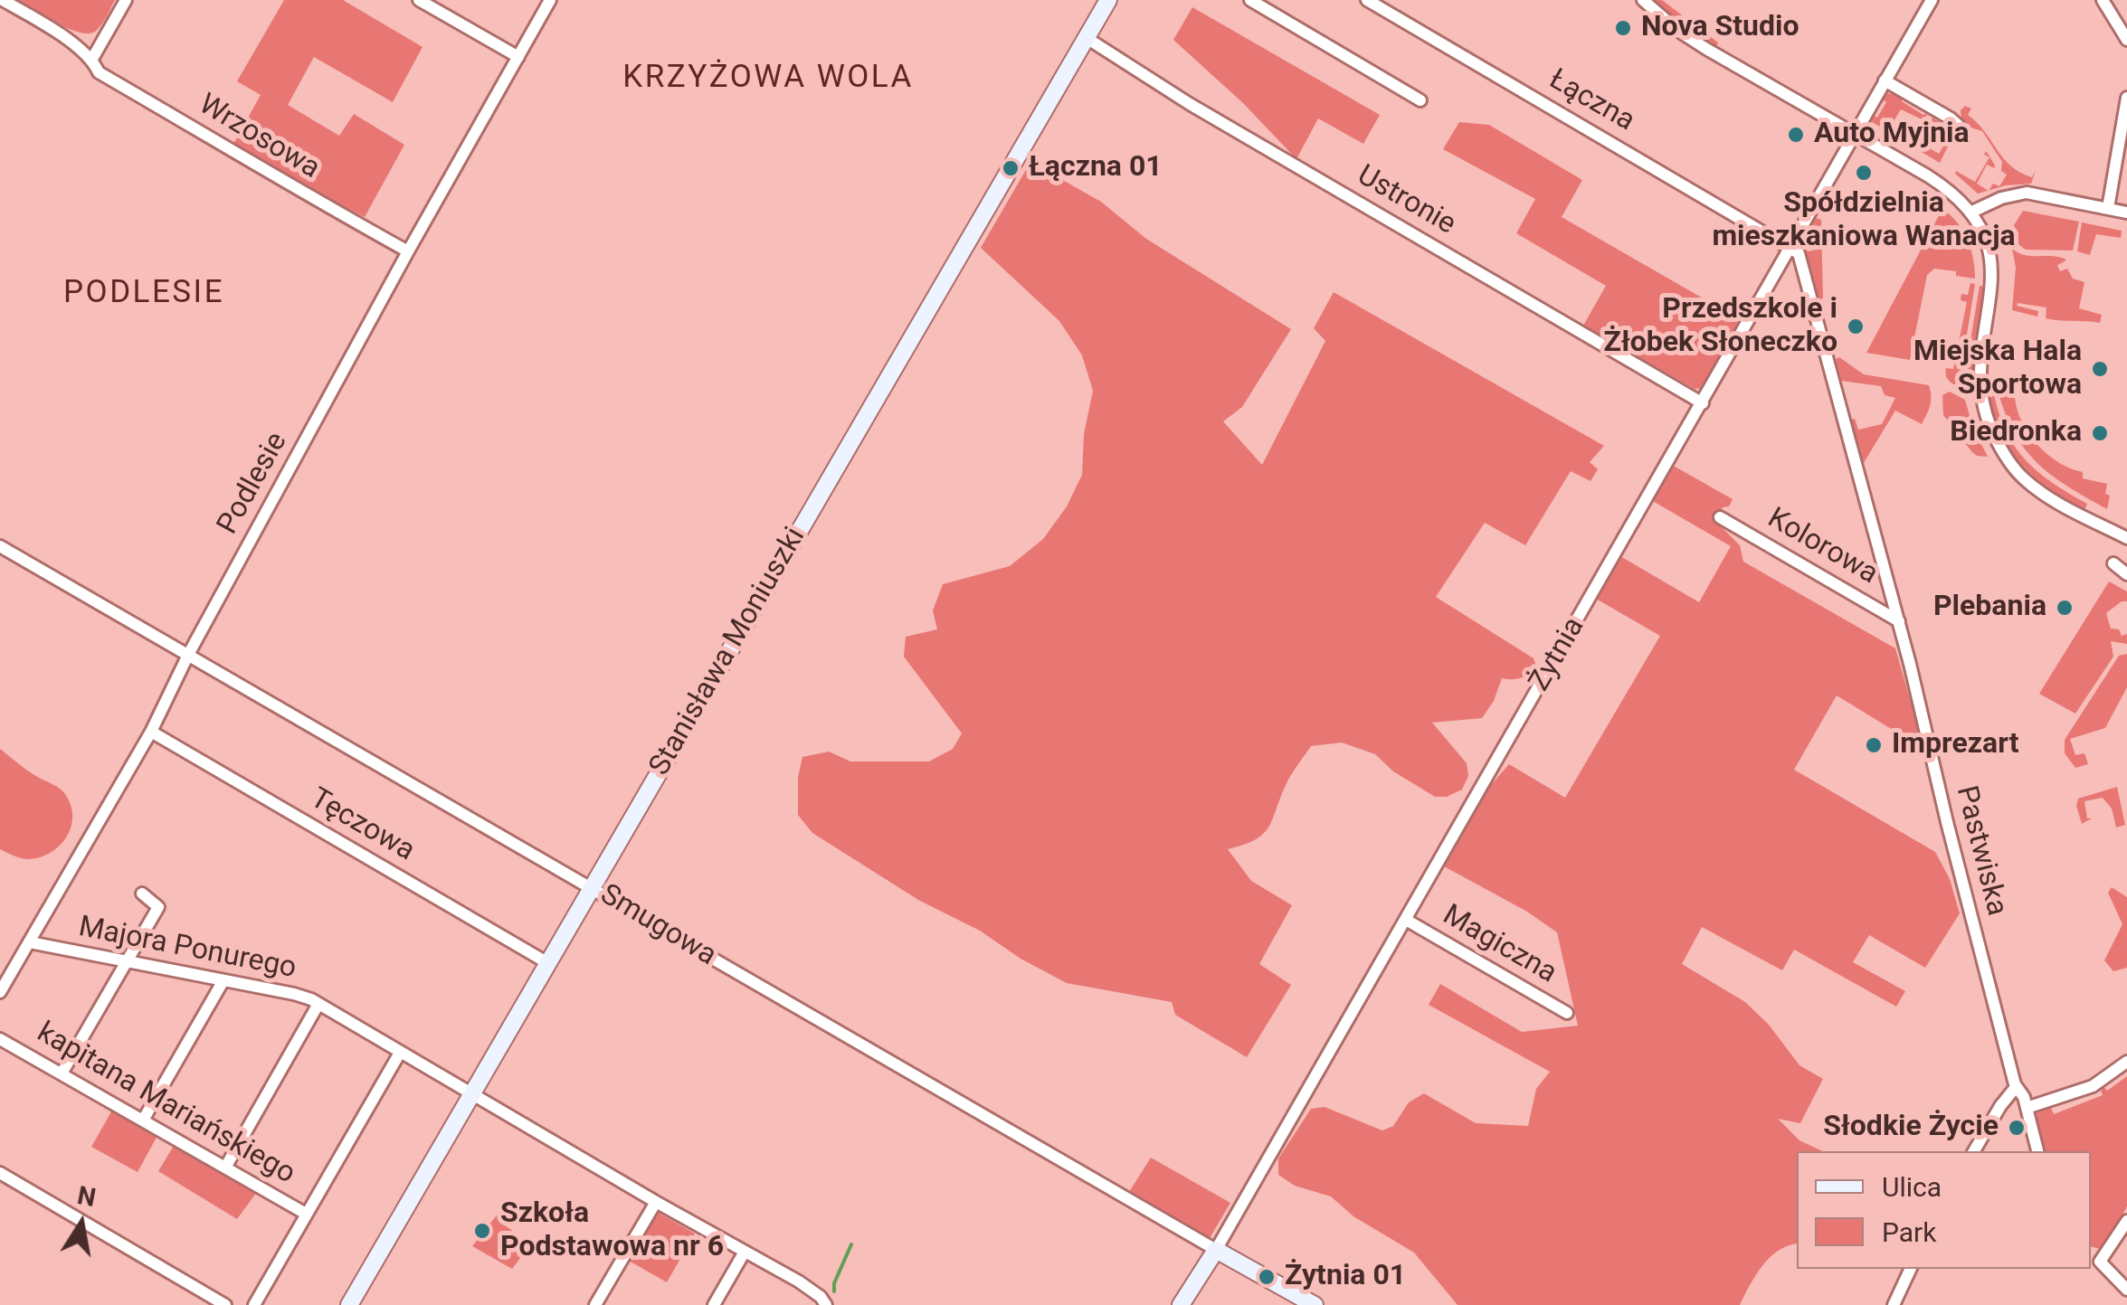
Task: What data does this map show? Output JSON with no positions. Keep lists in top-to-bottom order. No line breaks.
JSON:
{"streets":{"street":["Łączna","Wrzosowa","Ustronie","Podlesie","Kolorowa","Stanisława Moniuszki","Żytnia","Tęczowa","Pastwiska","Smugowa","Magiczna","Majora Ponurego","kapitana Mariańskiego"]},"crossings":[["Łączna","Żytnia"],["Łączna","Pastwiska"],["Wrzosowa","Podlesie"],["Ustronie","Stanisława Moniuszki"],["Ustronie","Żytnia"],["Podlesie","Tęczowa"],["Podlesie","Smugowa"],["Podlesie","Majora Ponurego"],["Kolorowa","Pastwiska"],["Stanisława Moniuszki","Tęczowa"],["Stanisława Moniuszki","Smugowa"],["Stanisława Moniuszki","Majora Ponurego"],["Żytnia","Pastwiska"],["Żytnia","Smugowa"],["Żytnia","Magiczna"]],"districts":["KRZYŻOWA WOLA","PODLESIE"],"places":["Nova Studio","Auto Myjnia","Łączna 01","Spółdzielnia mieszkaniowa Wanacja","Przedszkole i Żłobek Słoneczko","Miejska Hala Sportowa","Biedronka","Plebania","Imprezart","Słodkie Życie","Szkoła Podstawowa nr 6","Żytnia 01"],"legend":["Ulica","Park"],"north":"top"}
